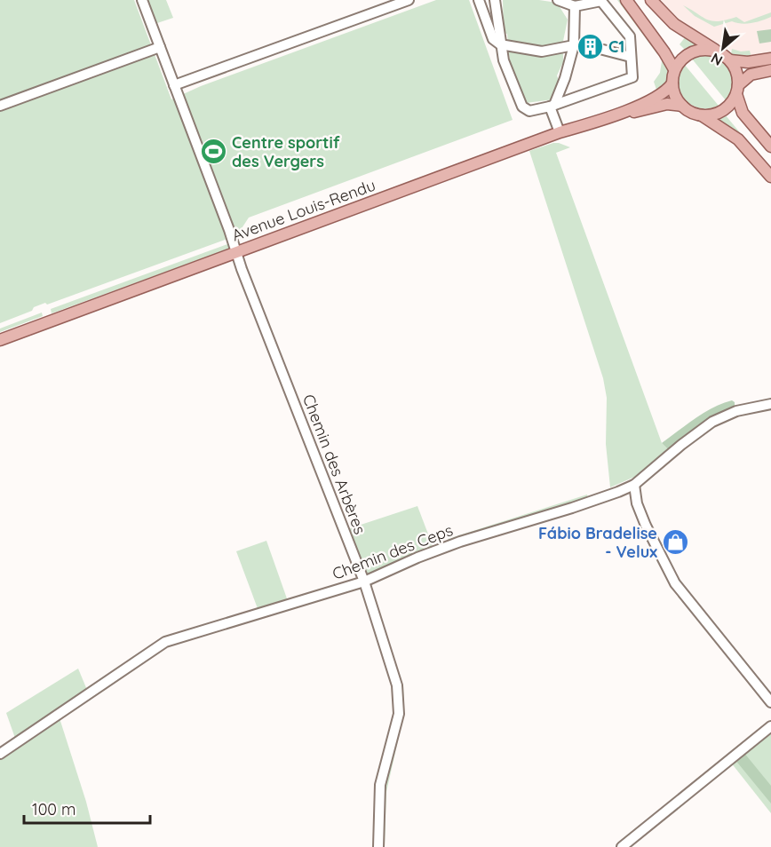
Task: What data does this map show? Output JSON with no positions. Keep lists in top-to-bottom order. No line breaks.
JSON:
{"streets":{"main road":["Avenue Louis-Rendu"],"street":["Chemin des Arbères","Chemin des Ceps"]},"crossings":[["Avenue Louis-Rendu","Chemin des Arbères"],["Chemin des Arbères","Chemin des Ceps"]],"places":{"building":["C1"],"sports":["Centre sportif des Vergers"],"shop":["Fábio Bradelise - Velux"]},"scale_bar":"100 m","north":"bottom left"}
